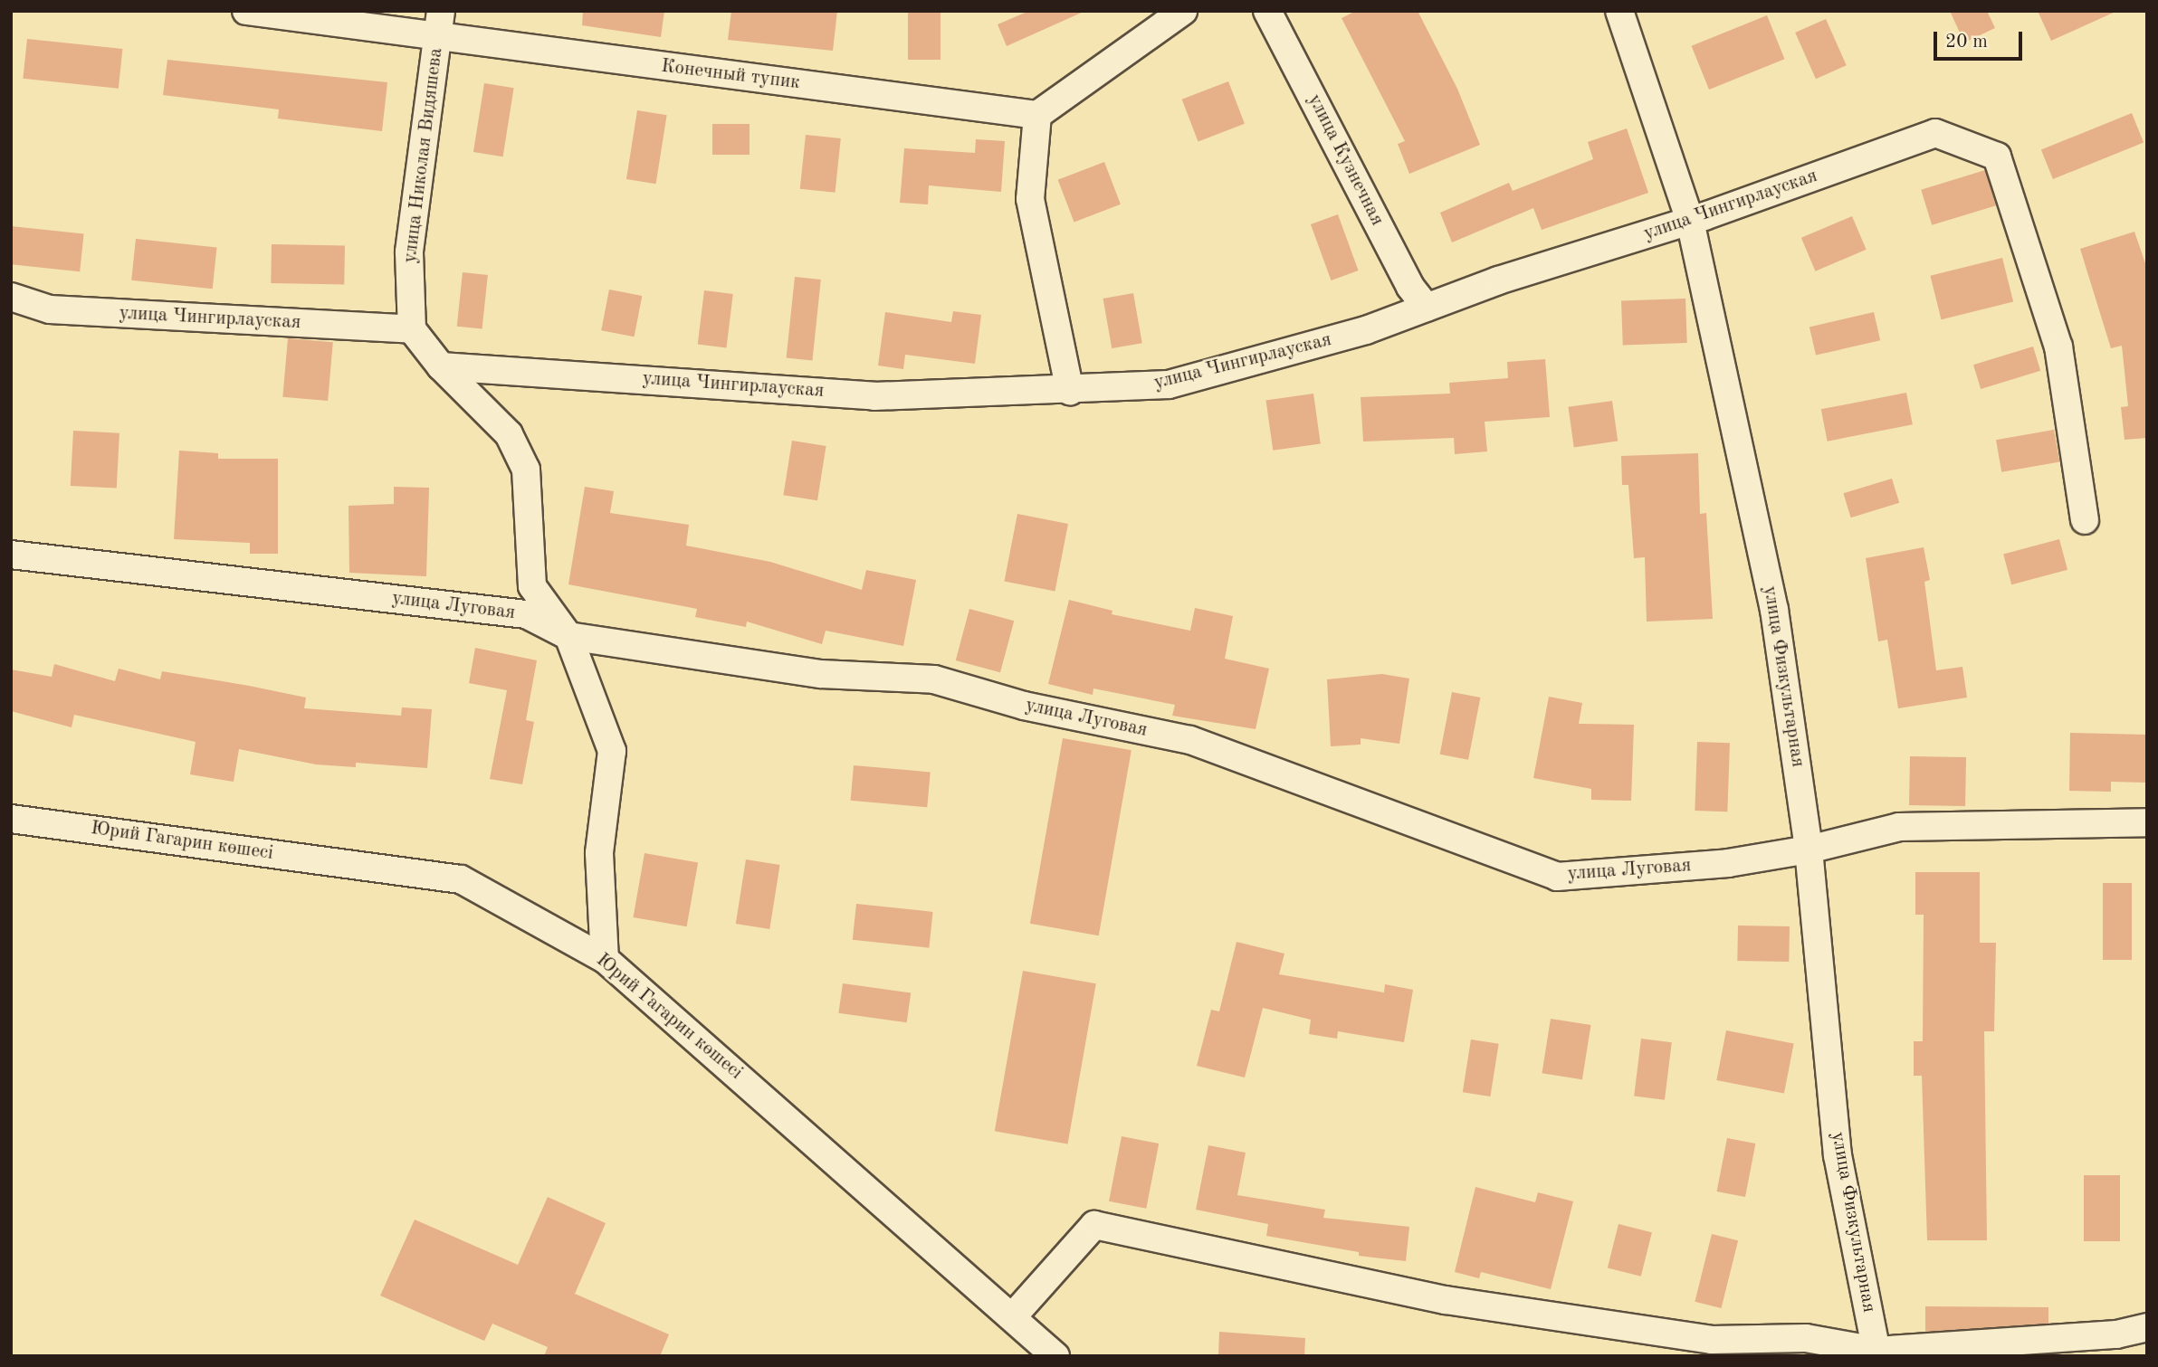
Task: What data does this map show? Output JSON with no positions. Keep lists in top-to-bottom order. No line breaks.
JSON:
{"streets":{"street":["Конечный тупик","улица Николая Видяшева","улица Кузнечная","улица Чингирлауская","улица Луговая","улица Физкультарная","Юрий Гагарин көшесі"]},"crossings":[["Конечный тупик","улица Николая Видяшева"],["улица Николая Видяшева","улица Чингирлауская"],["улица Кузнечная","улица Чингирлауская"],["улица Чингирлауская","улица Физкультарная"],["улица Луговая","улица Физкультарная"]],"scale_bar":"20 m"}
